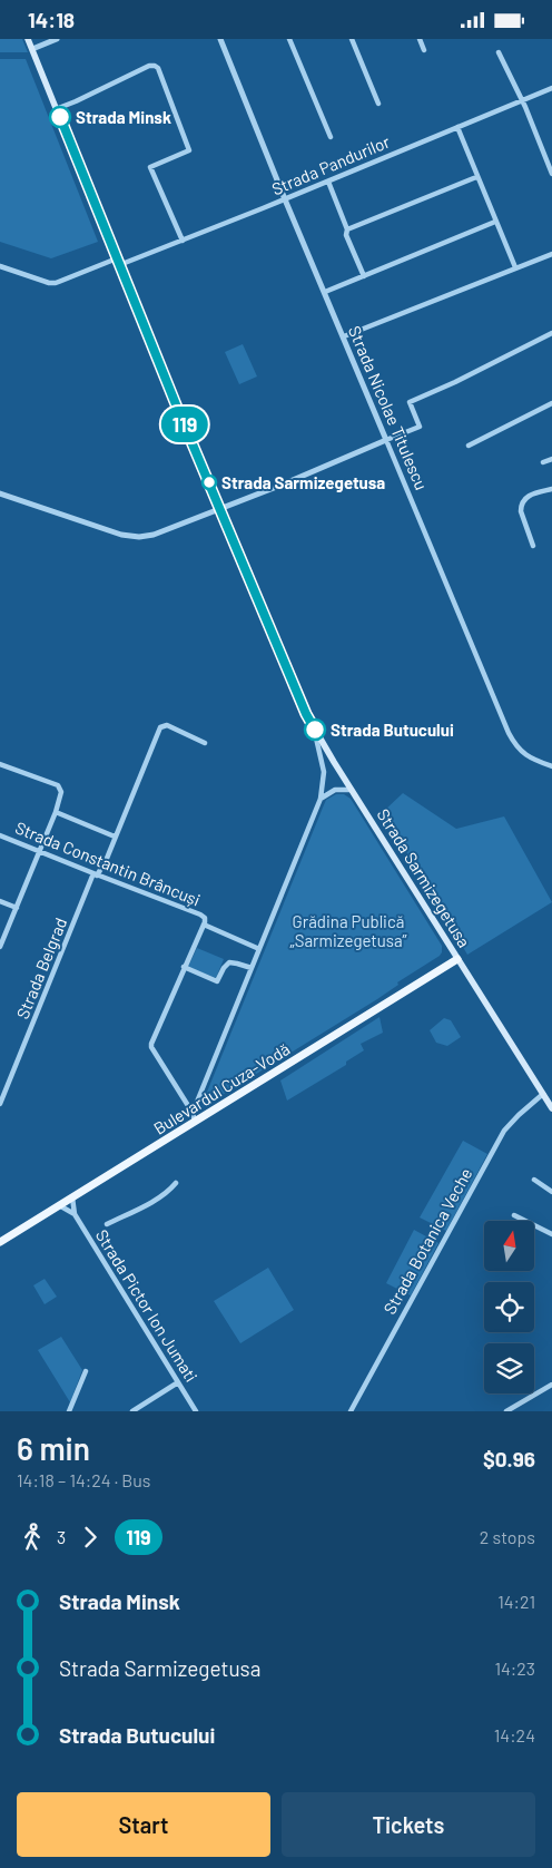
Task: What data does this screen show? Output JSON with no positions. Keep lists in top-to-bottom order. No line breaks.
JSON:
{"streets":{"main road":["Strada Sarmizegetusa","Bulevardul Cuza-Vodă"],"street":["Strada Pandurilor","Strada Nicolae Titulescu","Strada Constantin Brâncuși","Strada Belgrad","Strada Botanica Veche","Strada Pictor Ion Jumati"]},"crossings":[["Strada Pandurilor","Strada Nicolae Titulescu"],["Strada Pandurilor","Strada Sarmizegetusa"],["Strada Constantin Brâncuși","Strada Belgrad"],["Strada Sarmizegetusa","Bulevardul Cuza-Vodă"],["Strada Sarmizegetusa","Strada Botanica Veche"],["Bulevardul Cuza-Vodă","Strada Pictor Ion Jumati"]],"parks":["Grădina Publică „Sarmizegetusa”"],"places":["Strada Minsk","Strada Sarmizegetusa","Strada Butucului"],"lines":["bus line 119"],"north":"top","page":{"status":"14:18","on_map":"119","heading":["6 min","14:18 – 14:24 · Bus","$0.96"],"legs":["3","119","2 stops"],"list":[{"name":"Strada Minsk","value":"14:21"},{"name":"Strada Sarmizegetusa","value":"14:23"},{"name":"Strada Butucului","value":"14:24"}],"buttons":["Start","Tickets"]}}
